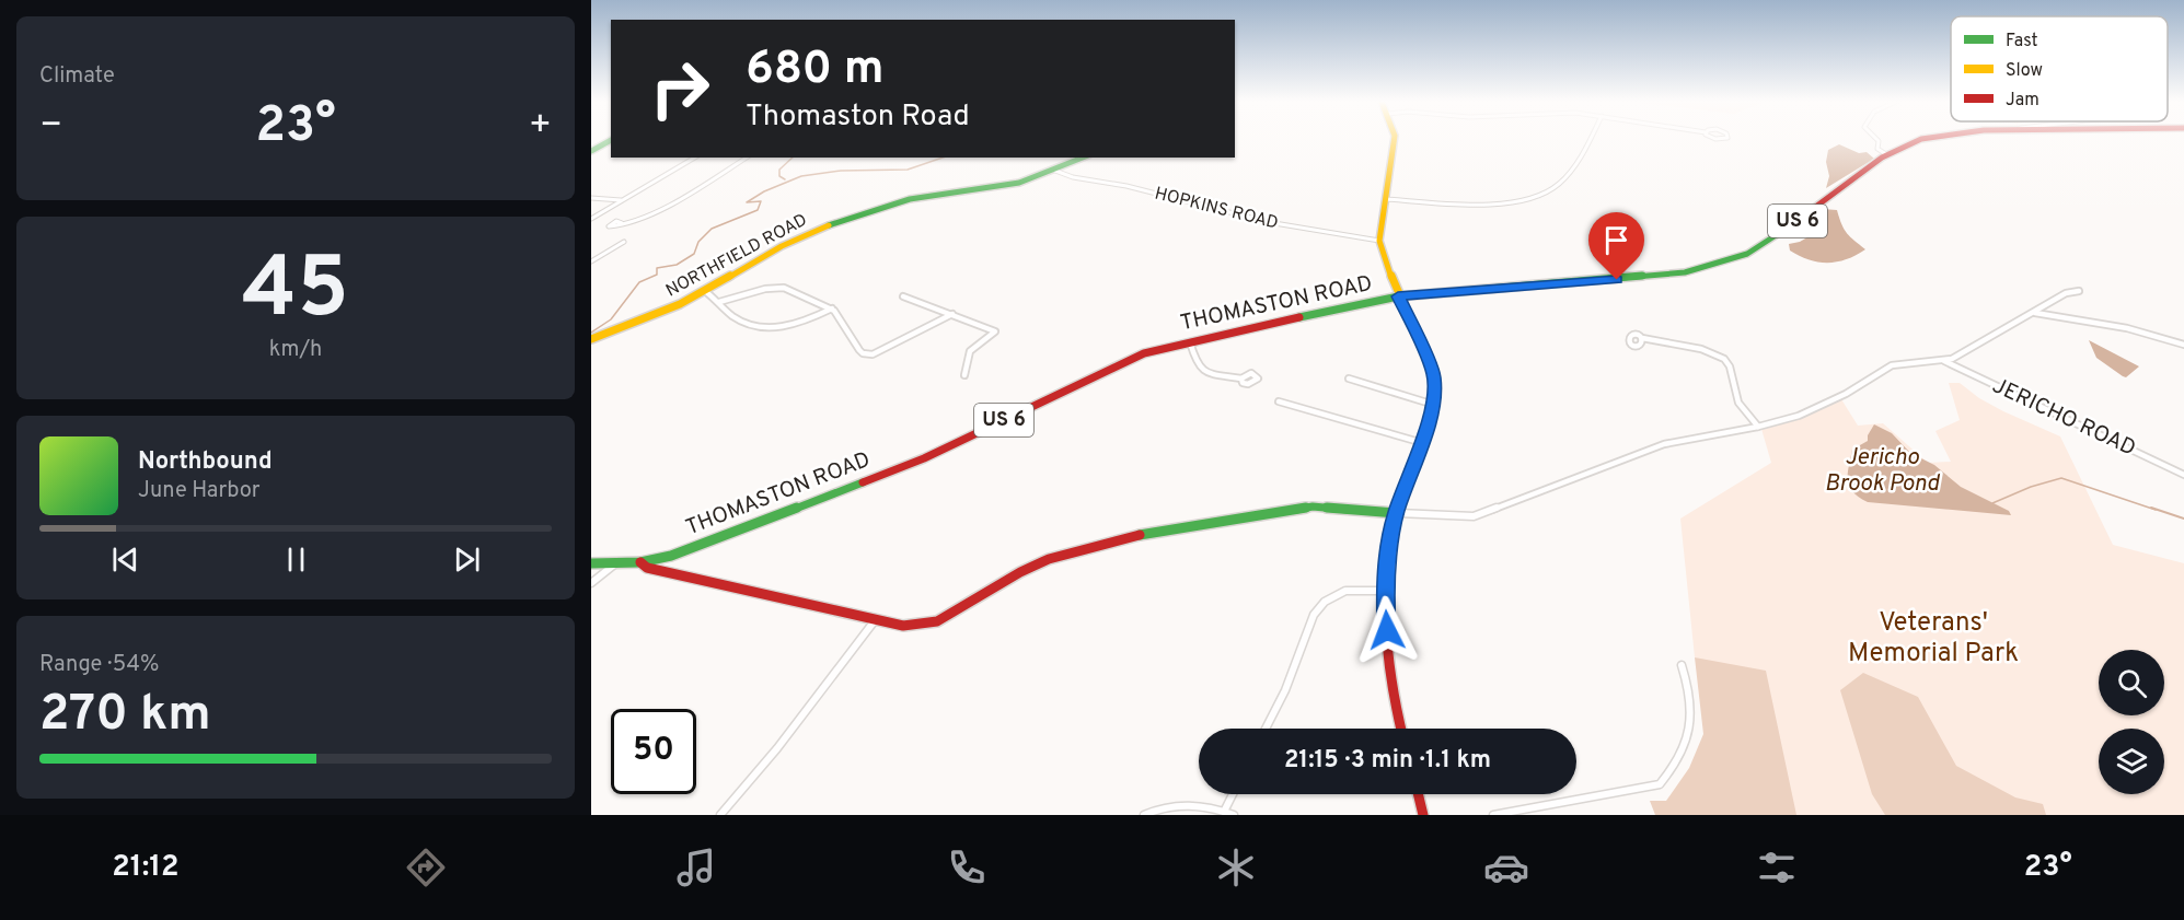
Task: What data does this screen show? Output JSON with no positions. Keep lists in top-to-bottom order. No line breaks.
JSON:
{"streets":{"main road":["US 6","NORTHFIELD ROAD","THOMASTON ROAD"],"street":["HOPKINS ROAD","JERICHO ROAD"]},"crossings":[["HOPKINS ROAD","NORTHFIELD ROAD"],["US 6","THOMASTON ROAD"]],"water":["Jericho Brook Pond"],"parks":["Veterans' Memorial Park"],"legend":["Fast","Slow","Jam"],"page":{"tile":["Climate",["45","km/h"],["Range · 54%","270 km"]],"turn":["680 m","Thomaston Road"],"heat":["−","23°","+"],"song":["Northbound","June Harbor"],"limit":"50","trip":"21:15 · 3 min · 1.1 km","tabs":["21:12","23°"]}}
